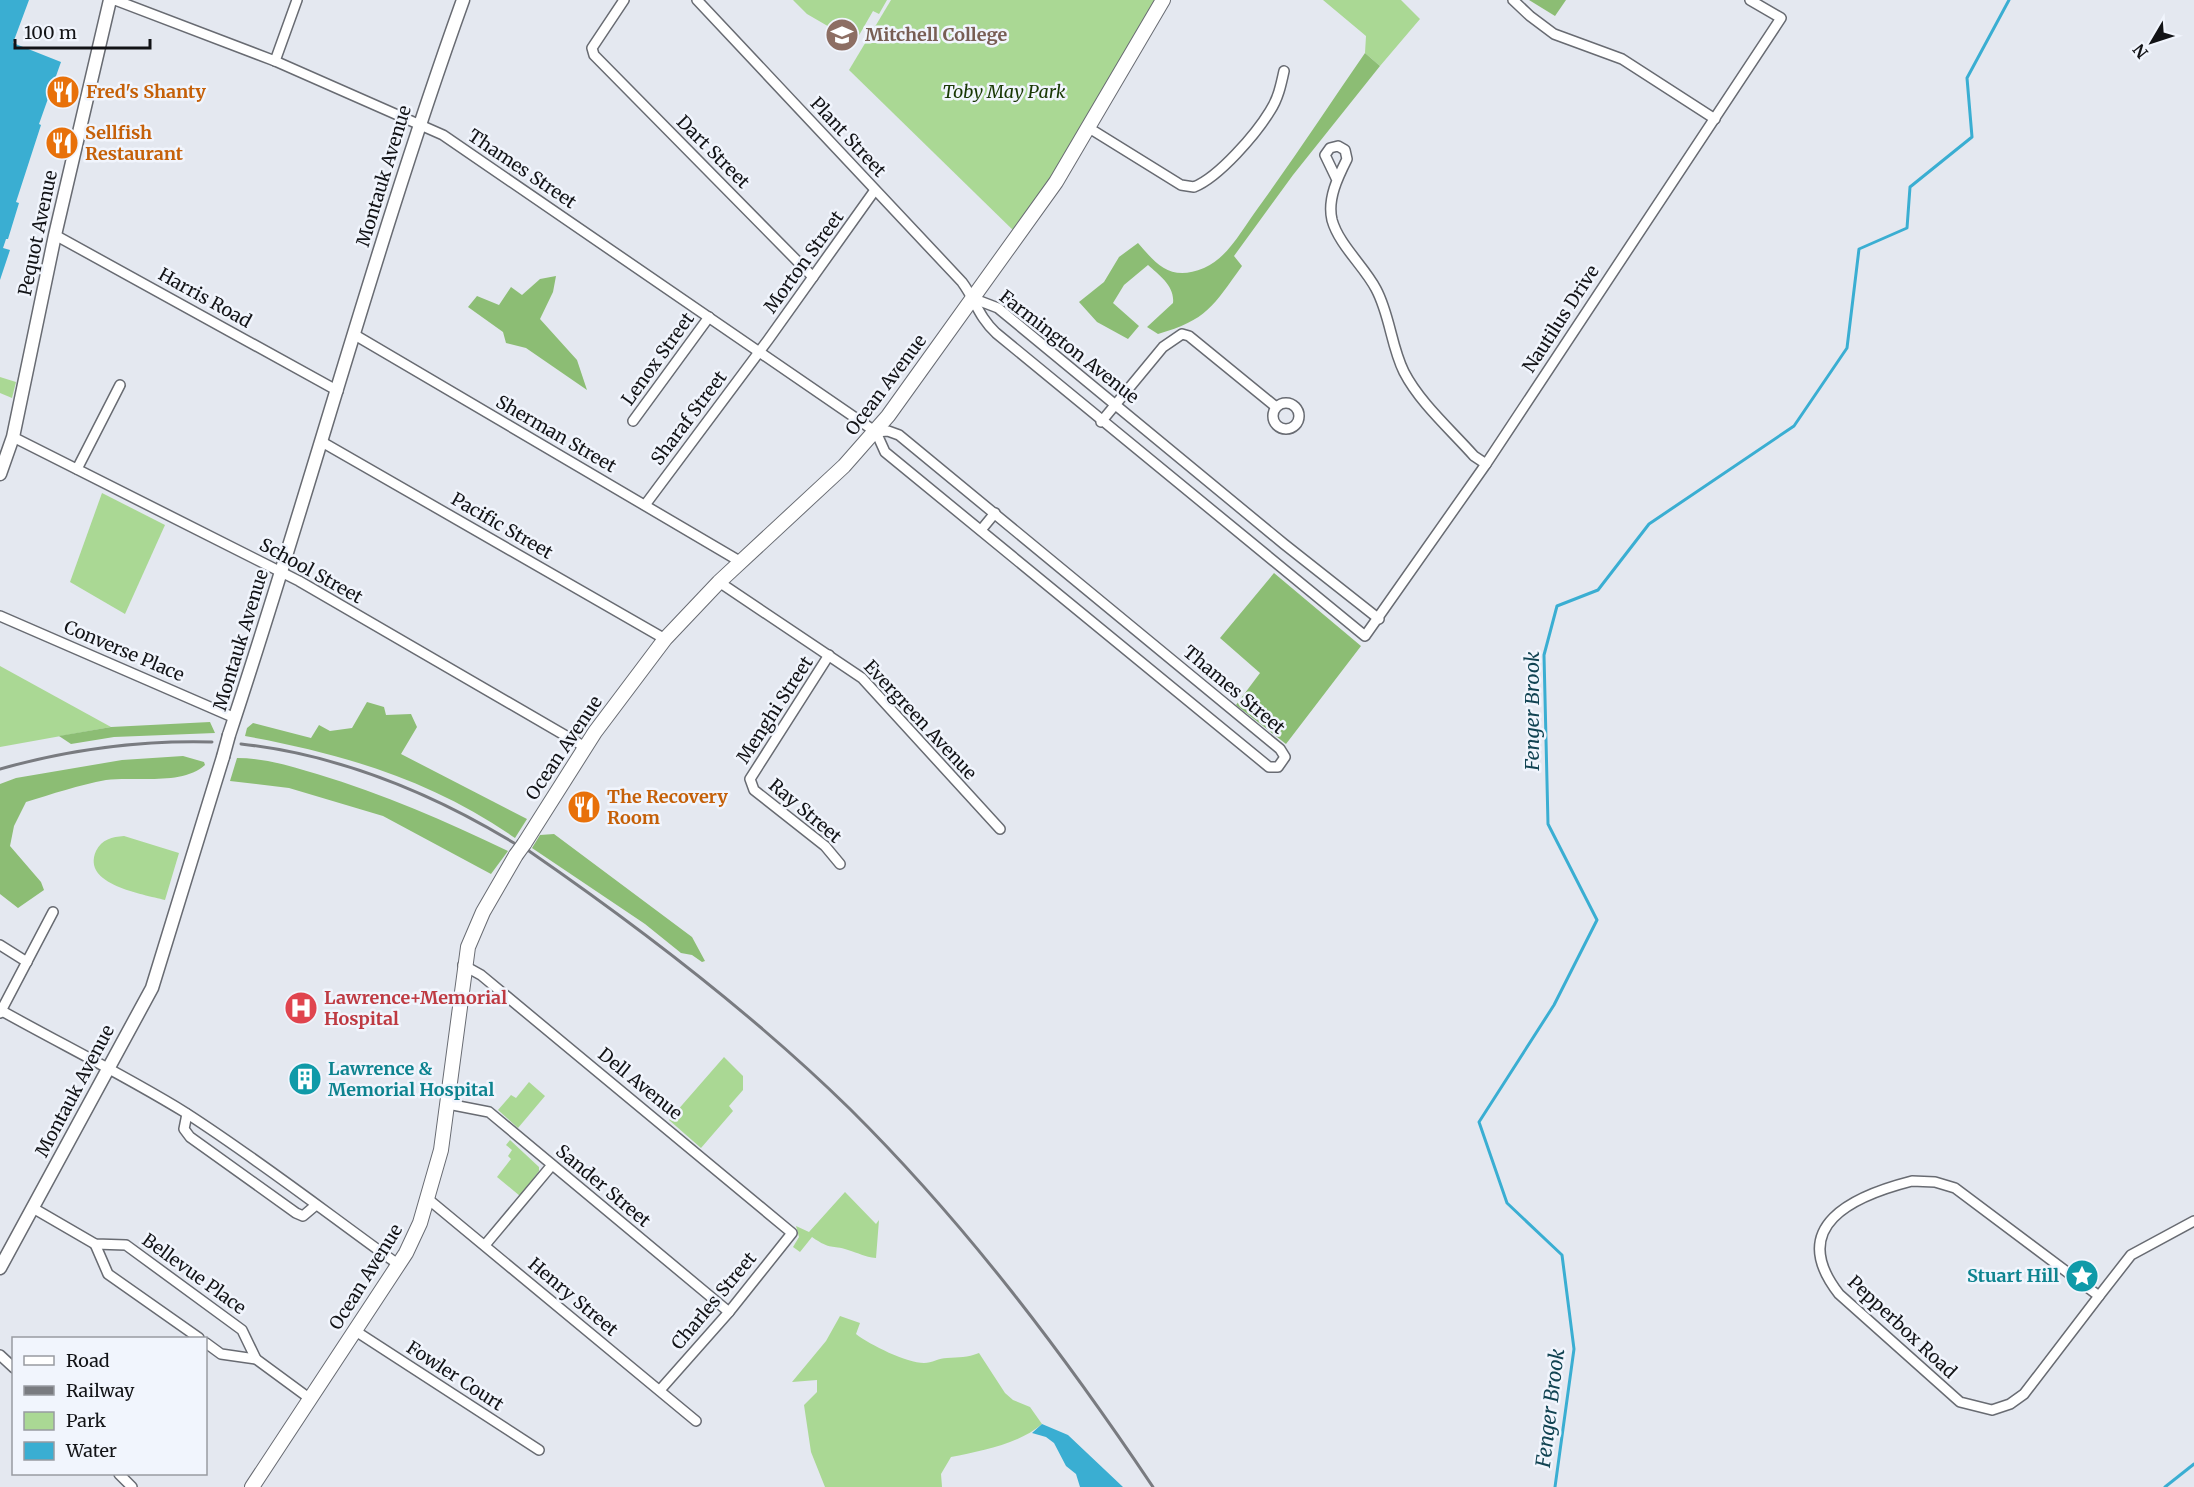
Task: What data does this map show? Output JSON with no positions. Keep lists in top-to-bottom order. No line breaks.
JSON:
{"streets":{"main road":["Ocean Avenue"],"street":["Plant Street","Dart Street","Thames Street","Montauk Avenue","Pequot Avenue","Morton Street","Harris Road","Nautilus Drive","Farmington Avenue","Lenox Street","Sharaf Street","Sherman Street","Pacific Street","School Street","Converse Place","Menghi Street","Evergreen Avenue","Ray Street","Dell Avenue","Sander Street","Bellevue Place","Henry Street","Charles Street","Pepperbox Road","Fowler Court"]},"crossings":[["Plant Street","Morton Street"],["Plant Street","Farmington Avenue"],["Plant Street","Ocean Avenue"],["Dart Street","Morton Street"],["Thames Street","Montauk Avenue"],["Thames Street","Morton Street"],["Thames Street","Lenox Street"],["Thames Street","Ocean Avenue"],["Thames Street","Sharaf Street"],["Montauk Avenue","Harris Road"],["Montauk Avenue","Sherman Street"],["Montauk Avenue","Pacific Street"],["Montauk Avenue","School Street"],["Montauk Avenue","Converse Place"],["Montauk Avenue","Bellevue Place"],["Pequot Avenue","Harris Road"],["Pequot Avenue","School Street"],["Morton Street","Sharaf Street"],["Nautilus Drive","Farmington Avenue"],["Farmington Avenue","Ocean Avenue"],["Ocean Avenue","Sherman Street"],["Ocean Avenue","Pacific Street"],["Ocean Avenue","School Street"],["Ocean Avenue","Evergreen Avenue"],["Ocean Avenue","Dell Avenue"],["Ocean Avenue","Sander Street"],["Ocean Avenue","Bellevue Place"],["Ocean Avenue","Henry Street"],["Ocean Avenue","Fowler Court"],["Sharaf Street","Sherman Street"],["Menghi Street","Evergreen Avenue"],["Menghi Street","Ray Street"],["Dell Avenue","Charles Street"],["Sander Street","Charles Street"],["Henry Street","Charles Street"]],"water":["Fenger Brook"],"parks":["Toby May Park"],"places":{"school or university":["Mitchell College"],"restaurant":["Fred's Shanty","Sellfish Restaurant","The Recovery Room"],"hospital":["Lawrence+Memorial Hospital"],"building":["Lawrence & Memorial Hospital"],"place":["Stuart Hill"]},"legend":["Road","Railway","Park","Water"],"scale_bar":"100 m","north":"bottom left"}
